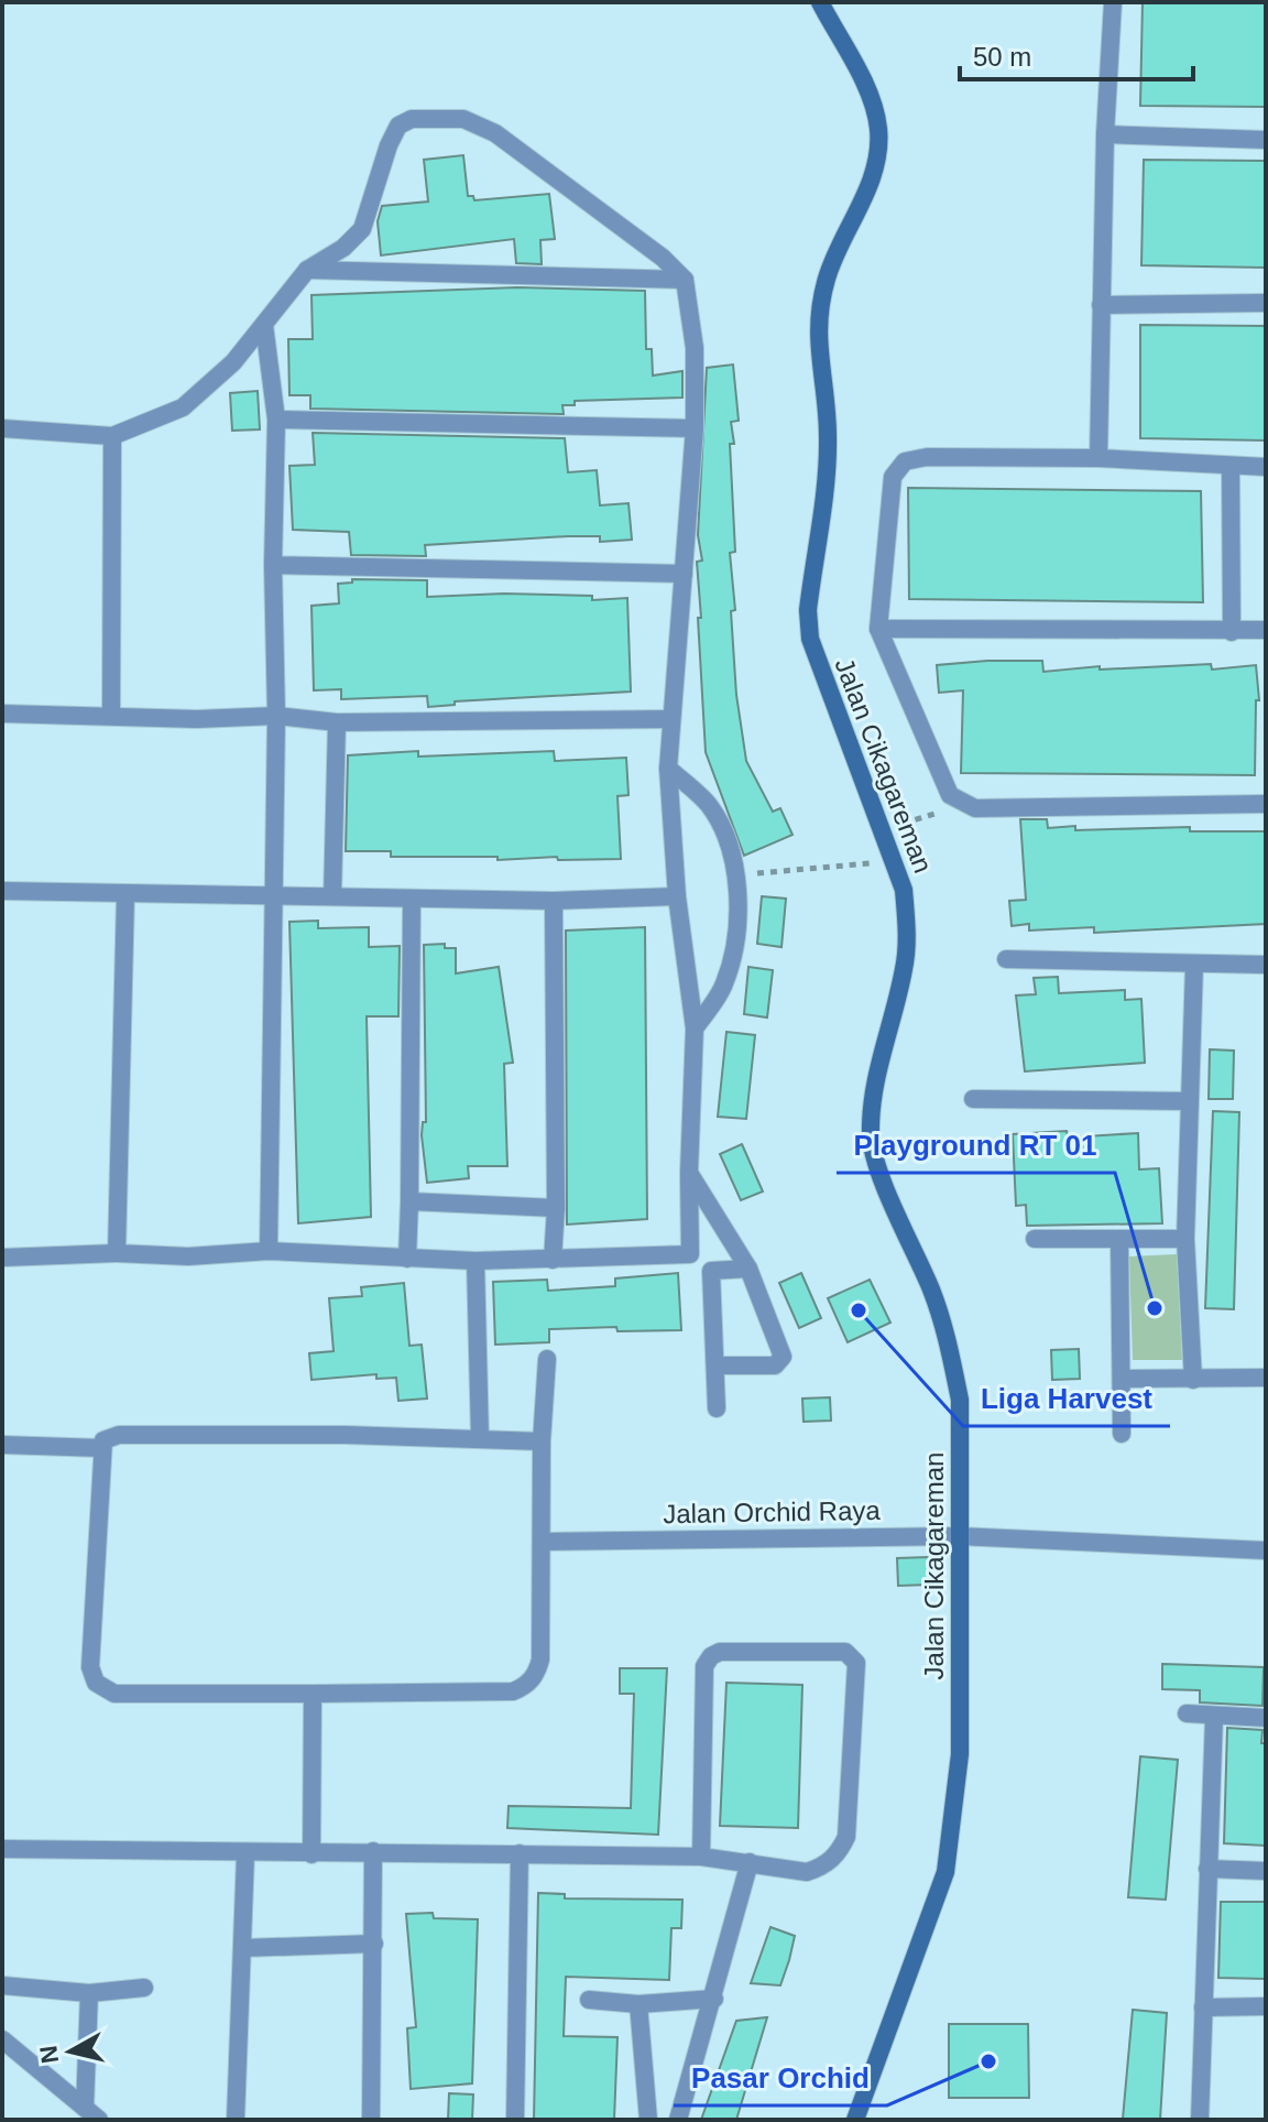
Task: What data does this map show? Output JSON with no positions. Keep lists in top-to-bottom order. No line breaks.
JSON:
{"streets":{"street":["Jalan Cikagareman","Jalan Orchid Raya"]},"crossings":[["Jalan Cikagareman","Jalan Orchid Raya"]],"places":["Playground RT 01","Liga Harvest","Pasar Orchid"],"scale_bar":"50 m","north":"left"}
